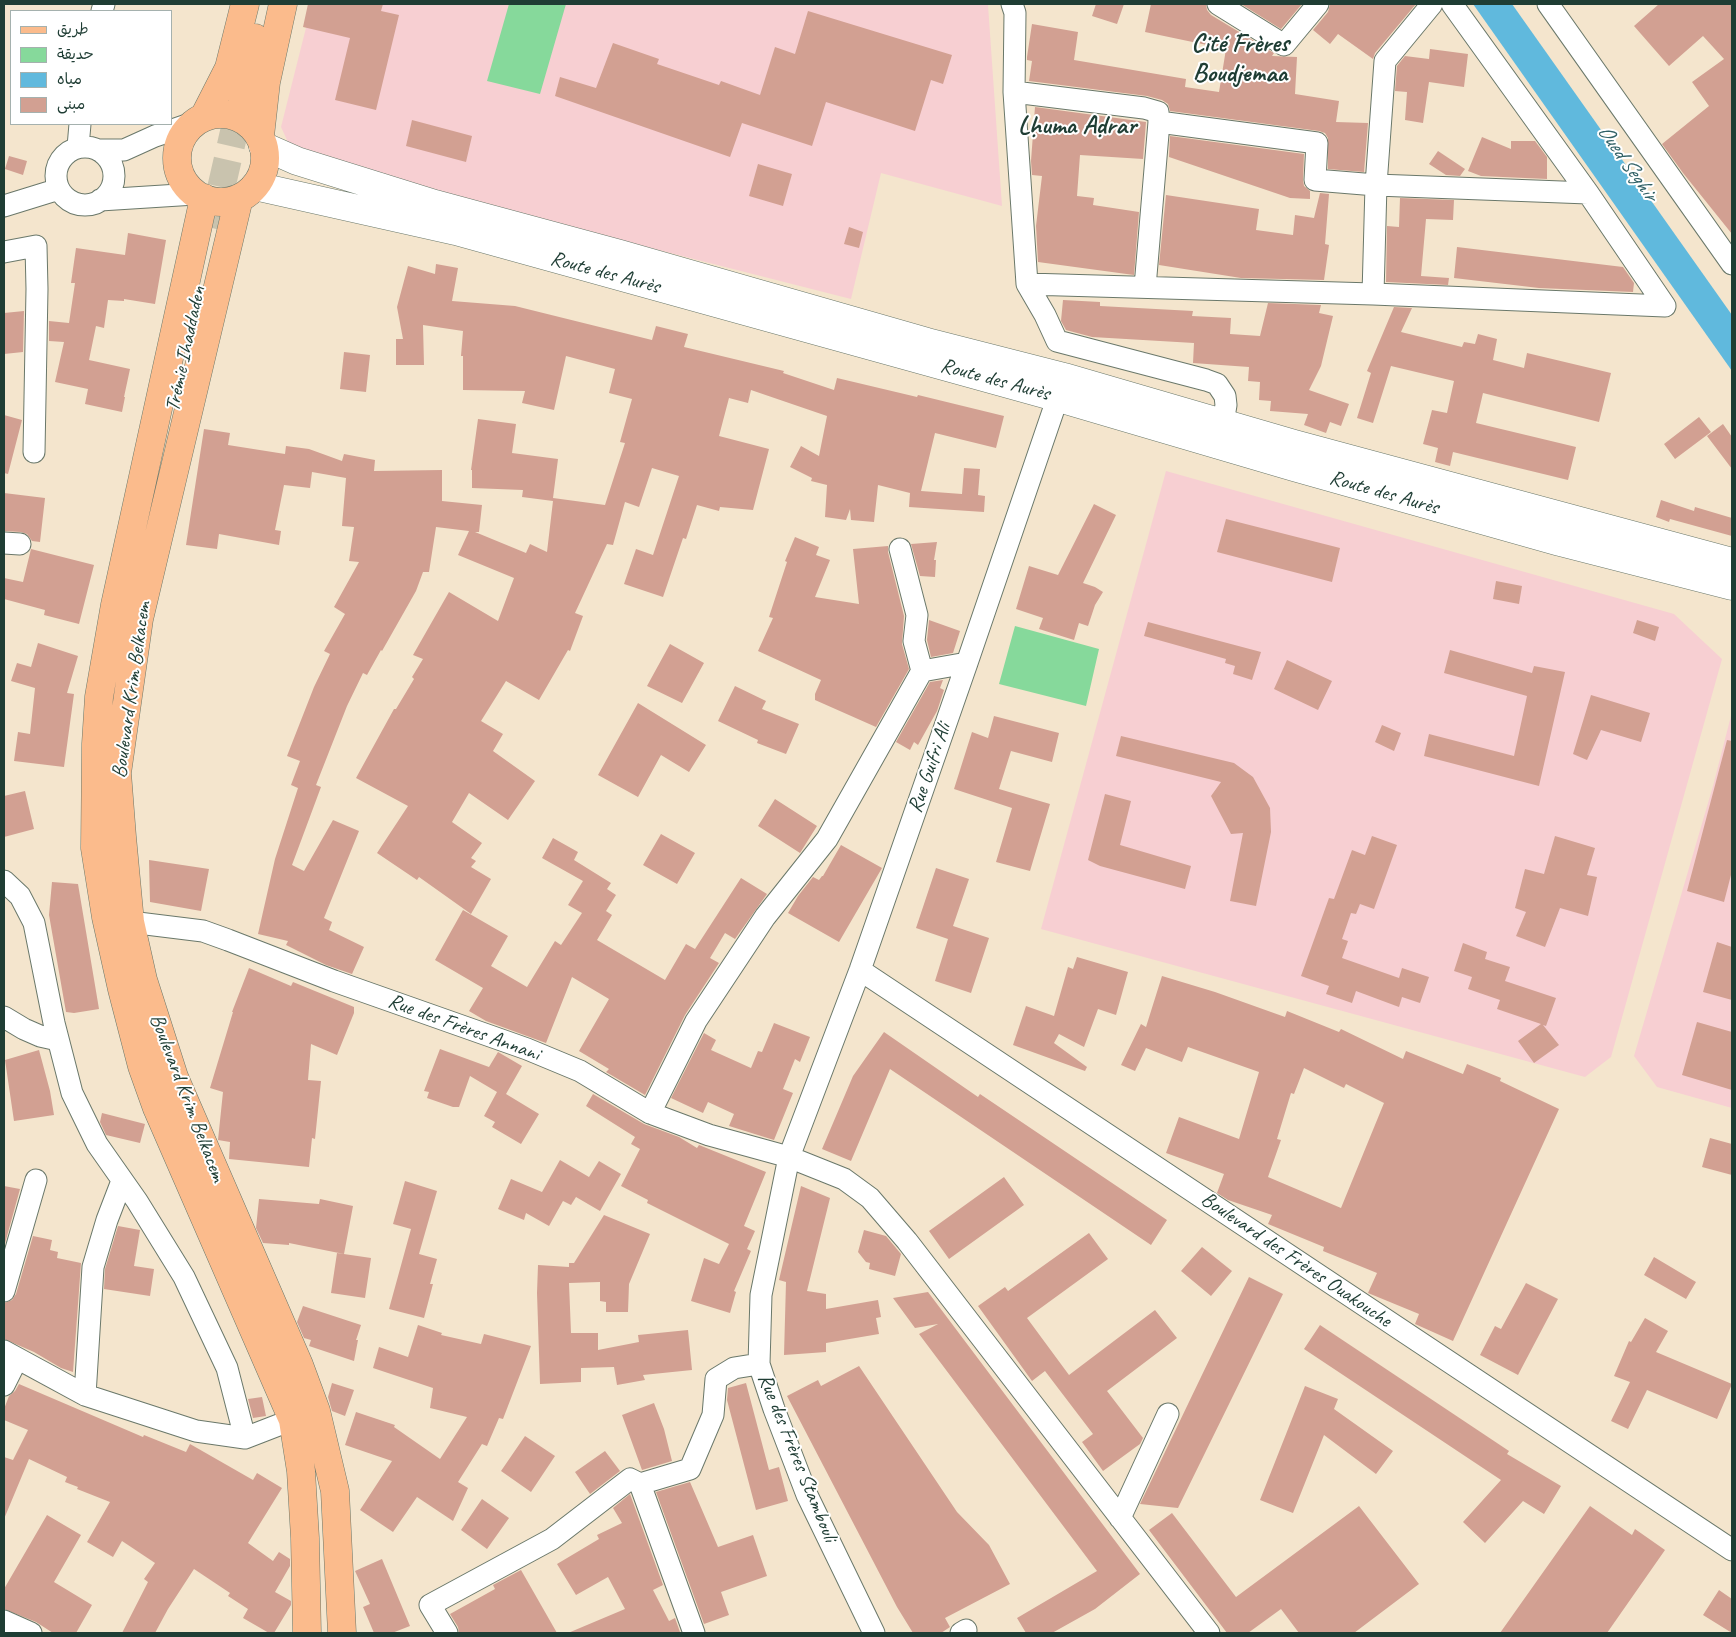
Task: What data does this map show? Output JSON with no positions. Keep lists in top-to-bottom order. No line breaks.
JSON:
{"streets":{"main road":["Trémie Ihaddaden","Boulevard Krim Belkacem"],"street":["Route des Aurès","Rue Guifri Ali","Rue des Frères Annani","Boulevard des Frères Ouakouche","Rue des Frères Stambouli"]},"crossings":[["Route des Aurès","Boulevard Krim Belkacem"],["Route des Aurès","Rue Guifri Ali"],["Trémie Ihaddaden","Boulevard Krim Belkacem"],["Boulevard Krim Belkacem","Rue des Frères Annani"],["Rue Guifri Ali","Rue des Frères Annani"],["Rue Guifri Ali","Boulevard des Frères Ouakouche"],["Rue Guifri Ali","Rue des Frères Stambouli"],["Rue des Frères Annani","Rue des Frères Stambouli"]],"districts":["Cité Frères Boudjemaa","Lḥuma Aḍrar"],"water":["Oued Seghir"],"legend":["طريق","حديقة","مياه","مبنى"]}
